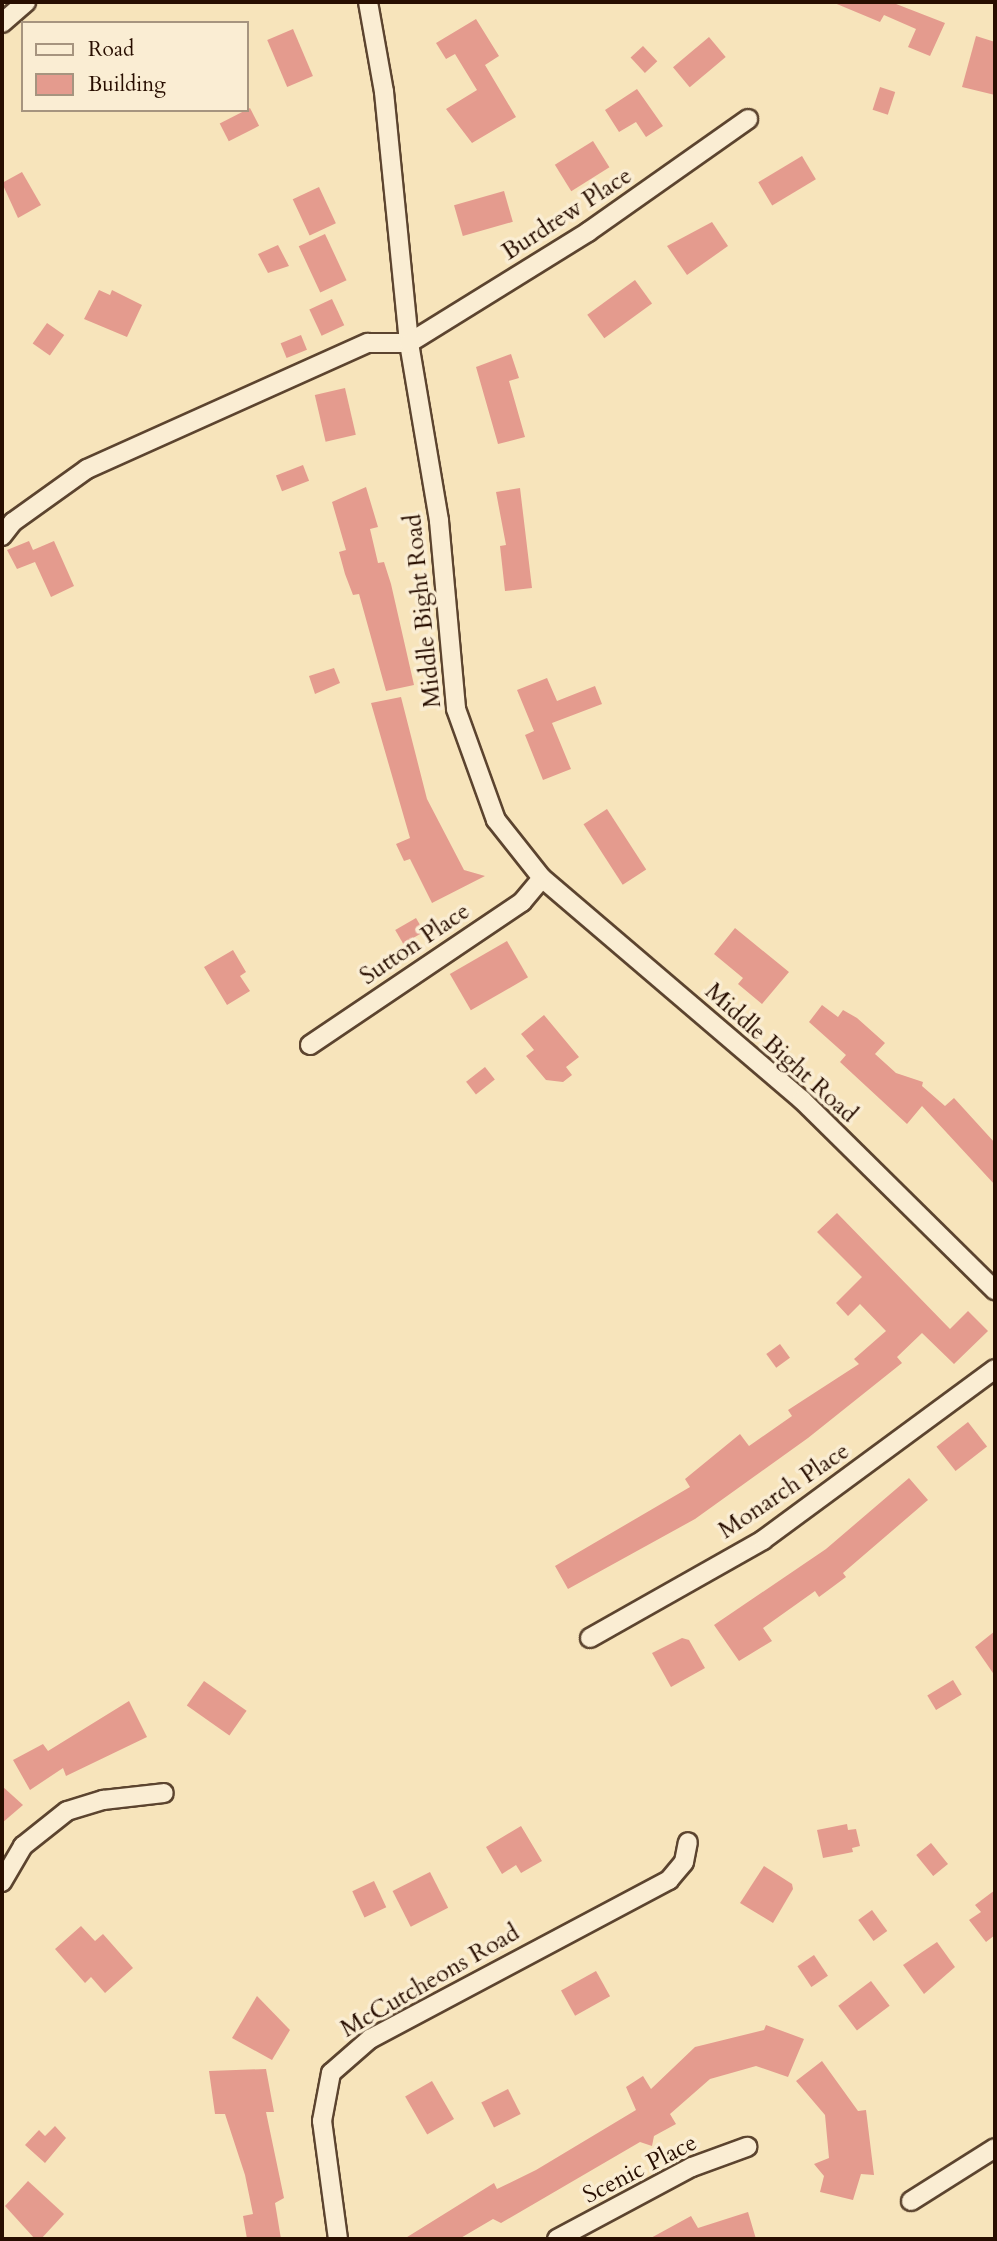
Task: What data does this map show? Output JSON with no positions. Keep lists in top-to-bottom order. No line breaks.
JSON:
{"streets":{"street":["Burdrew Place","Middle Bight Road","Sutton Place","Monarch Place","McCutcheons Road","Scenic Place"]},"crossings":[["Burdrew Place","Middle Bight Road"],["Middle Bight Road","Sutton Place"]],"legend":["Road","Building"]}
